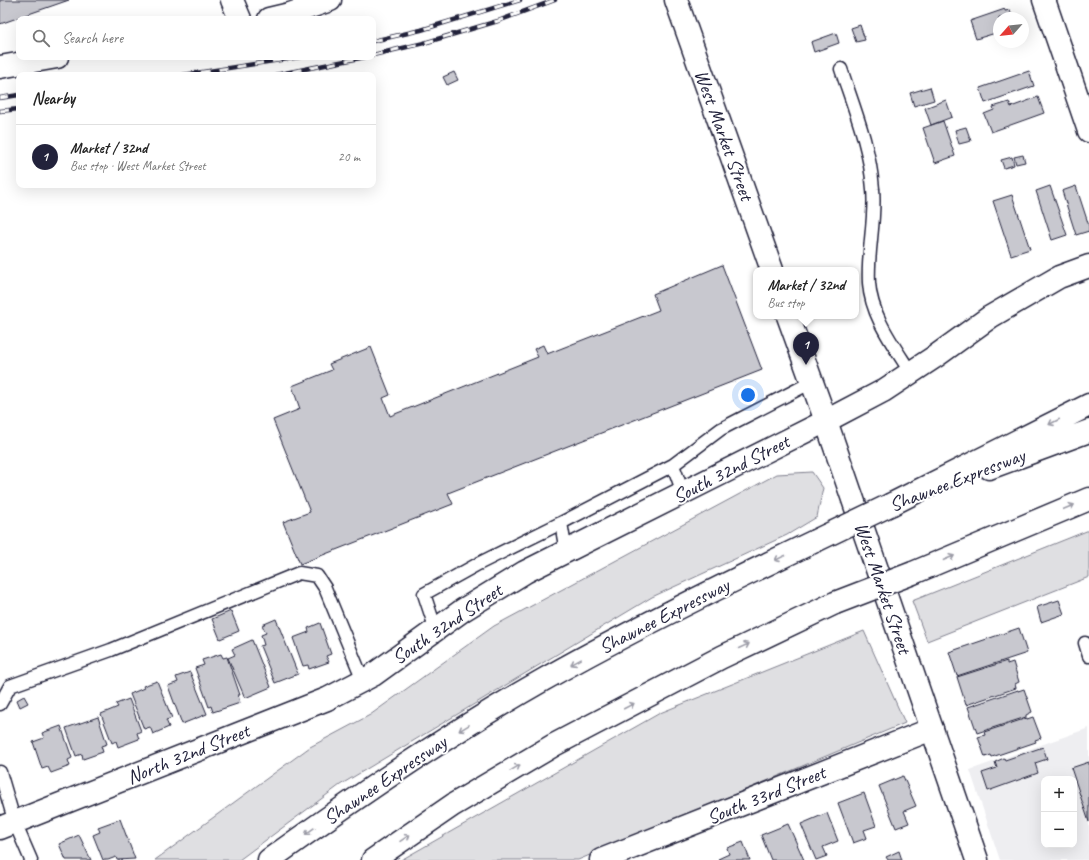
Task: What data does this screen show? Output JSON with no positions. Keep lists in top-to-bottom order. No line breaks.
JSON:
{"streets":{"main road":["West Market Street","South 32nd Street","Shawnee Expressway","North 32nd Street","South 33rd Street"]},"crossings":[["West Market Street","South 32nd Street"],["West Market Street","South 33rd Street"],["South 32nd Street","North 32nd Street"]],"north":"bottom left","page":{"search":"Search here","heading":"Nearby","list":[{"mark":"1","name":"Market / 32nd","note":"Bus stop · West Market Street","value":"20 m"}],"popup":["Market / 32nd","Bus stop"],"pins":"1","map_buttons":["+","−"]}}
